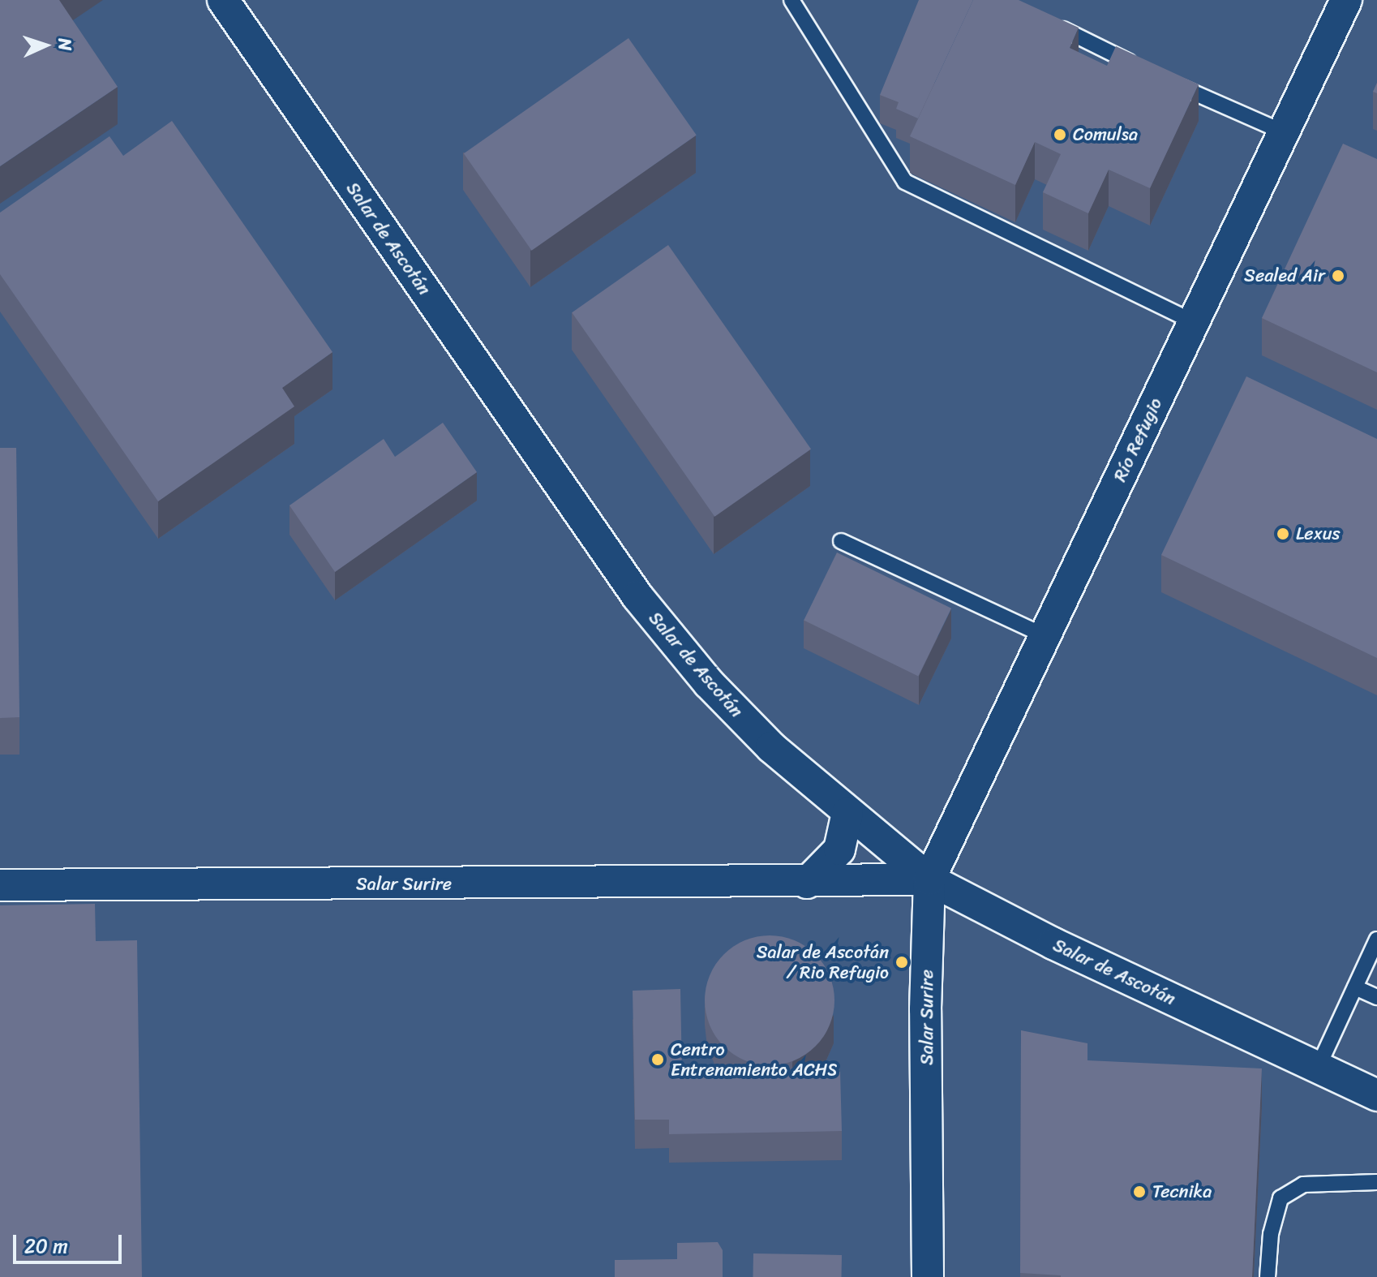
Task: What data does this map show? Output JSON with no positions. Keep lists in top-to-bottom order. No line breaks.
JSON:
{"streets":{"street":["Salar de Ascotán","Río Refugio","Salar Surire"]},"crossings":[["Salar de Ascotán","Río Refugio"],["Salar de Ascotán","Salar Surire"],["Río Refugio","Salar Surire"]],"places":["Comulsa","Sealed Air","Lexus","Salar de Ascotán / Rio Refugio","Centro Entrenamiento ACHS","Tecnika"],"scale_bar":"20 m","north":"right"}
